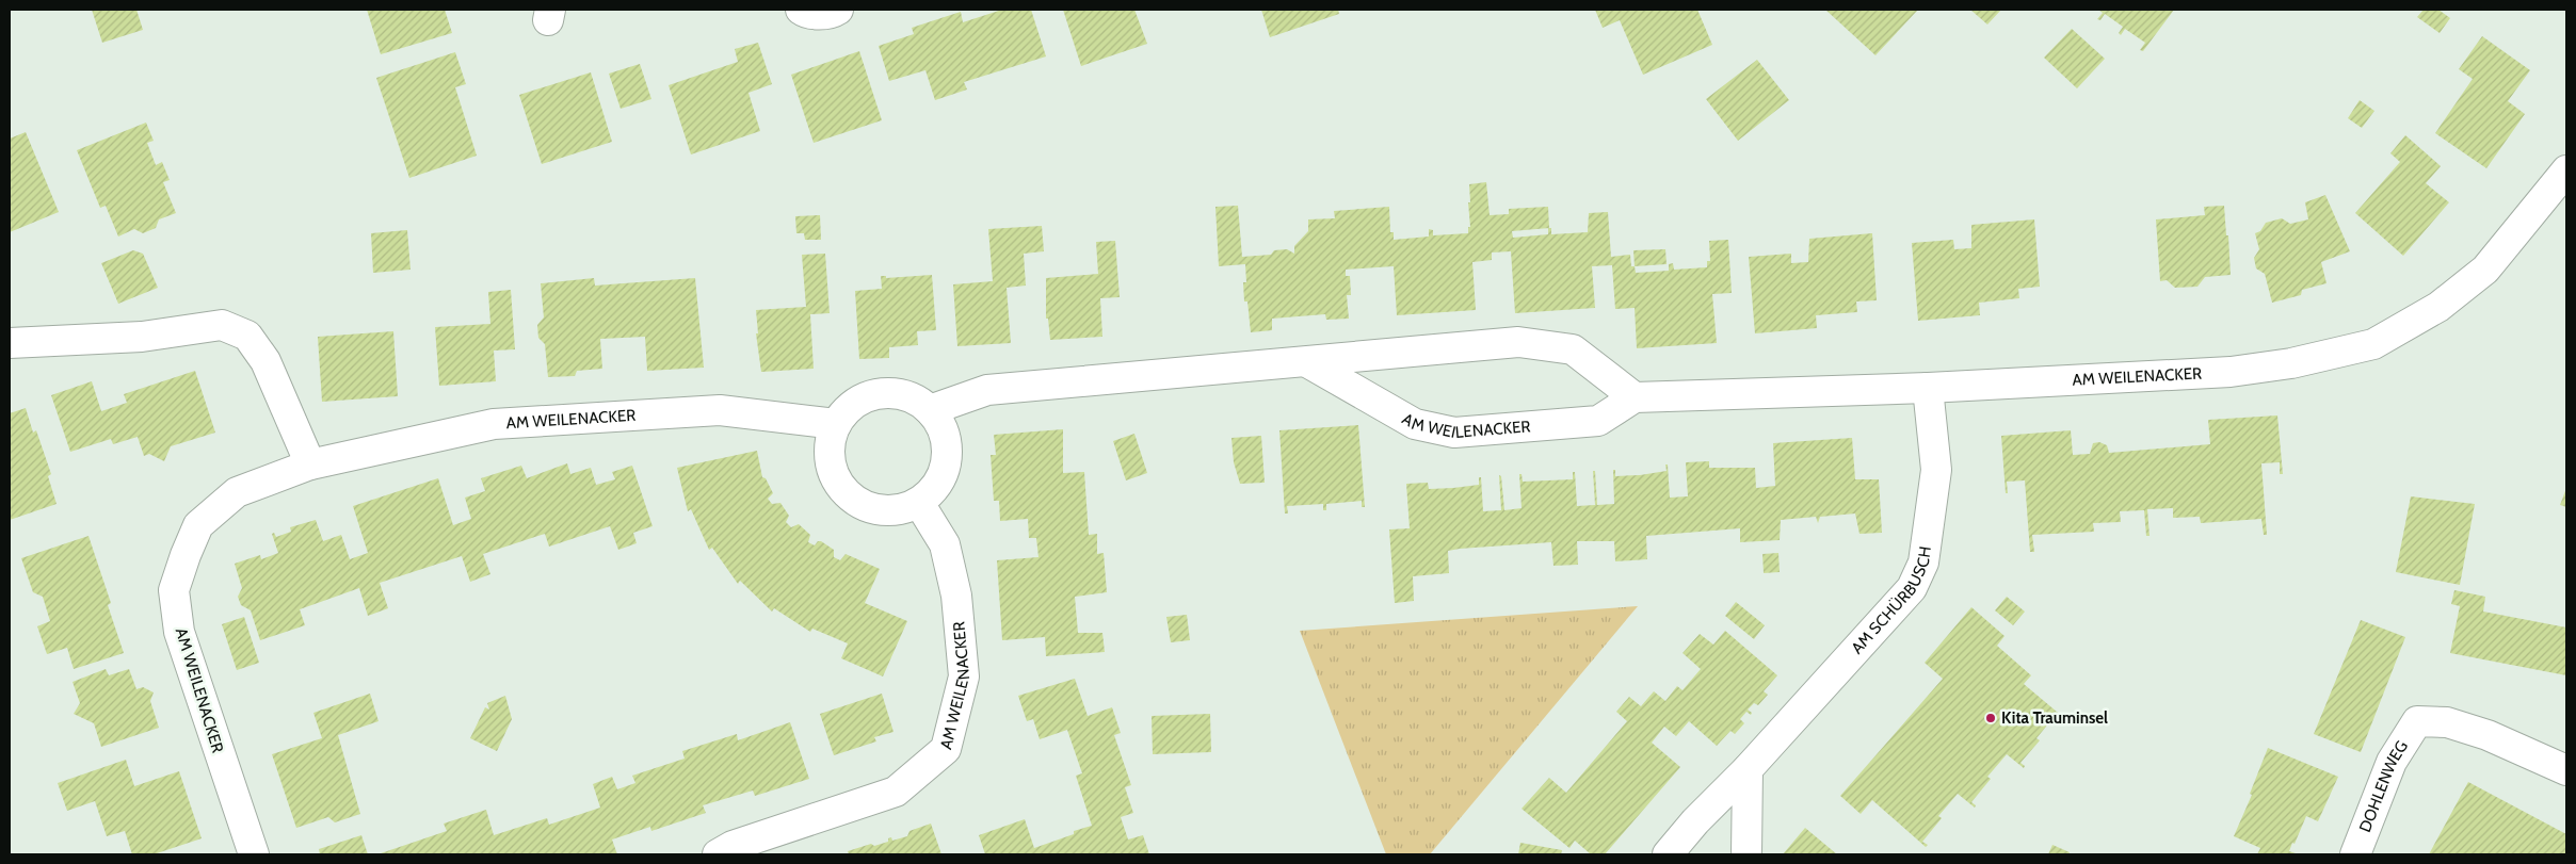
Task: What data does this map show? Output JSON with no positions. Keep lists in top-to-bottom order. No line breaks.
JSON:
{"streets":{"street":["AM WEILENACKER","AM SCHÜRBUSCH","DOHLENWEG"]},"crossings":[["AM WEILENACKER","AM SCHÜRBUSCH"]],"places":["Kita Trauminsel"]}
